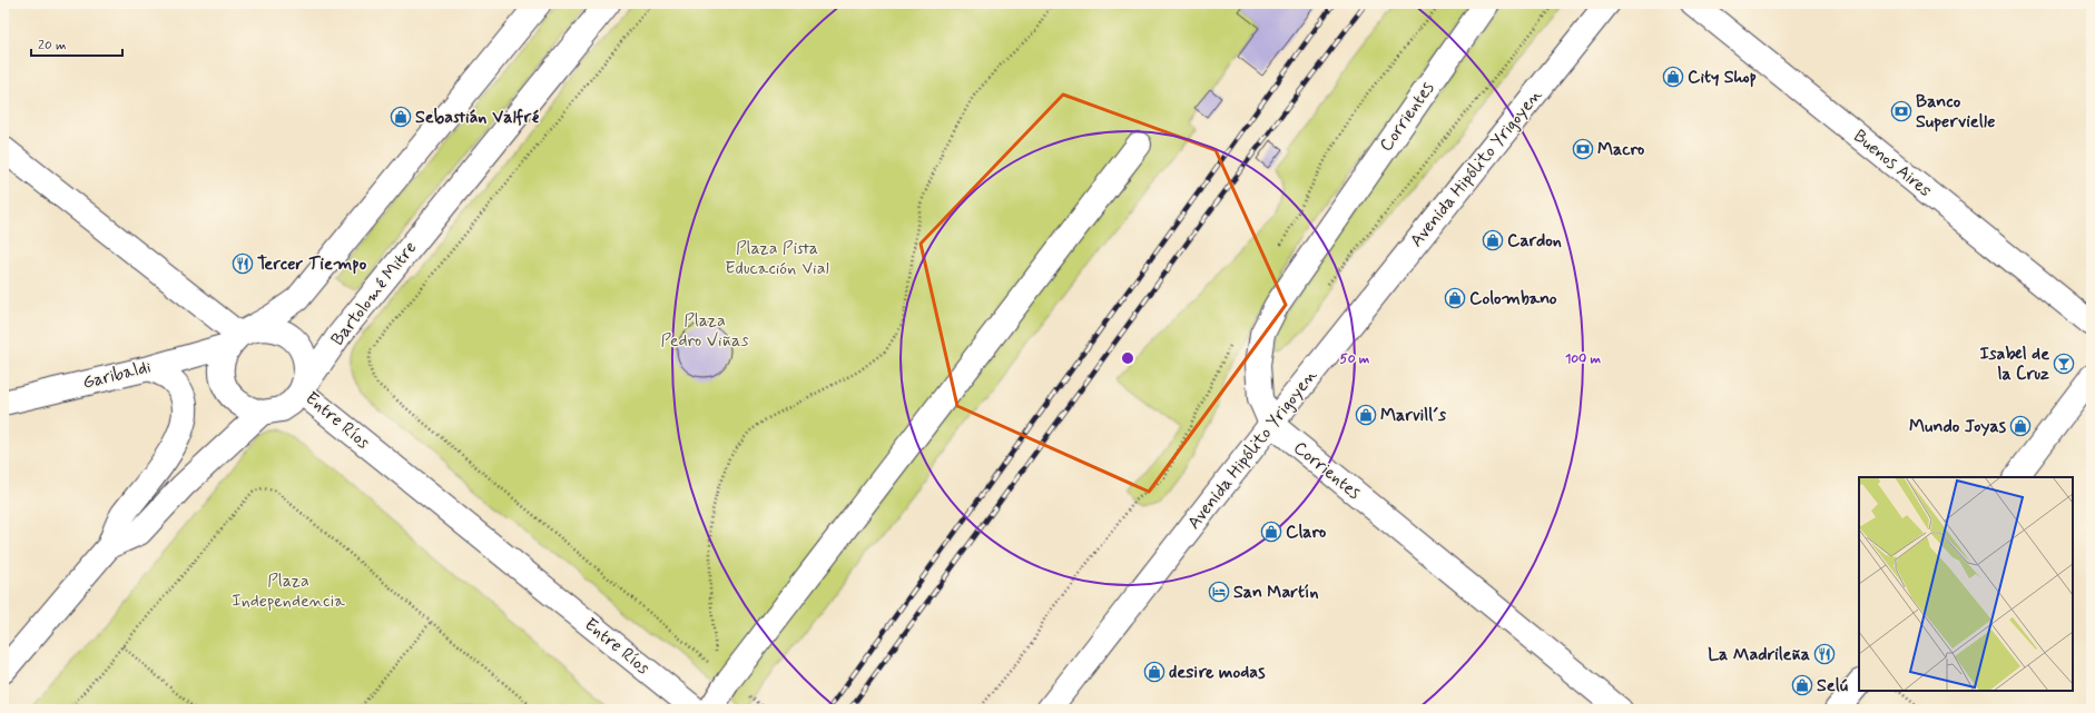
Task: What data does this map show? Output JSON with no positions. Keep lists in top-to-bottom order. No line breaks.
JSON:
{"streets":{"street":["Corrientes","Buenos Aires","Avenida Hipólito Yrigoyen","Bartolomé Mitre","Garibaldi","Entre Ríos"]},"crossings":[["Corrientes","Avenida Hipólito Yrigoyen"],["Bartolomé Mitre","Garibaldi"],["Bartolomé Mitre","Entre Ríos"],["Garibaldi","Entre Ríos"]],"parks":["Plaza Pista Educación Vial","Plaza Pedro Viñas","Plaza Independencia"],"places":{"shop":["City Shop","Sebastián Valfré","Cardon","Colombano","Marvill´s","Mundo Joyas","Claro","desire modas","Selú"],"bank":["Banco Supervielle","Macro"],"restaurant":["Tercer Tiempo","La Madrileña"],"bar":["Isabel de la Cruz"],"hotel":["San Martín"]},"scale_bar":"20 m","rings":["50 m","100 m"]}
